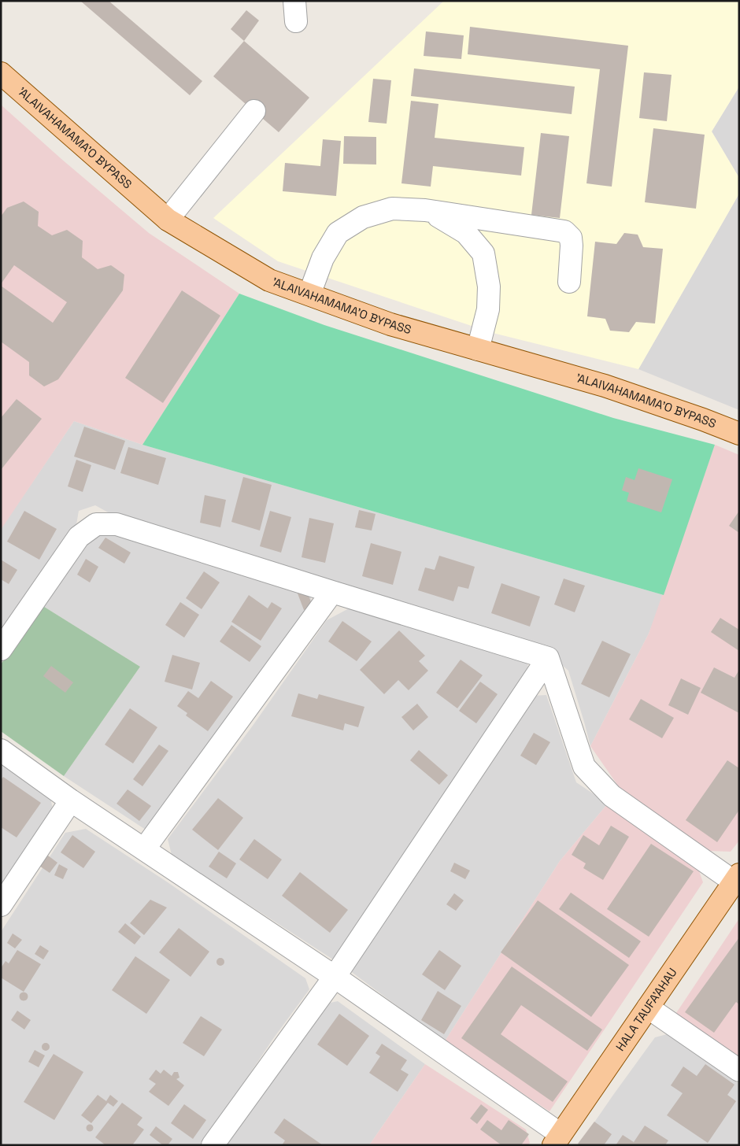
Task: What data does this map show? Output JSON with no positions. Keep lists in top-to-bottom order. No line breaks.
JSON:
{"streets":{"main road":["'ALAIVAHAMAMA'O BYPASS","HALA TAUFA'AHAU"]}}
